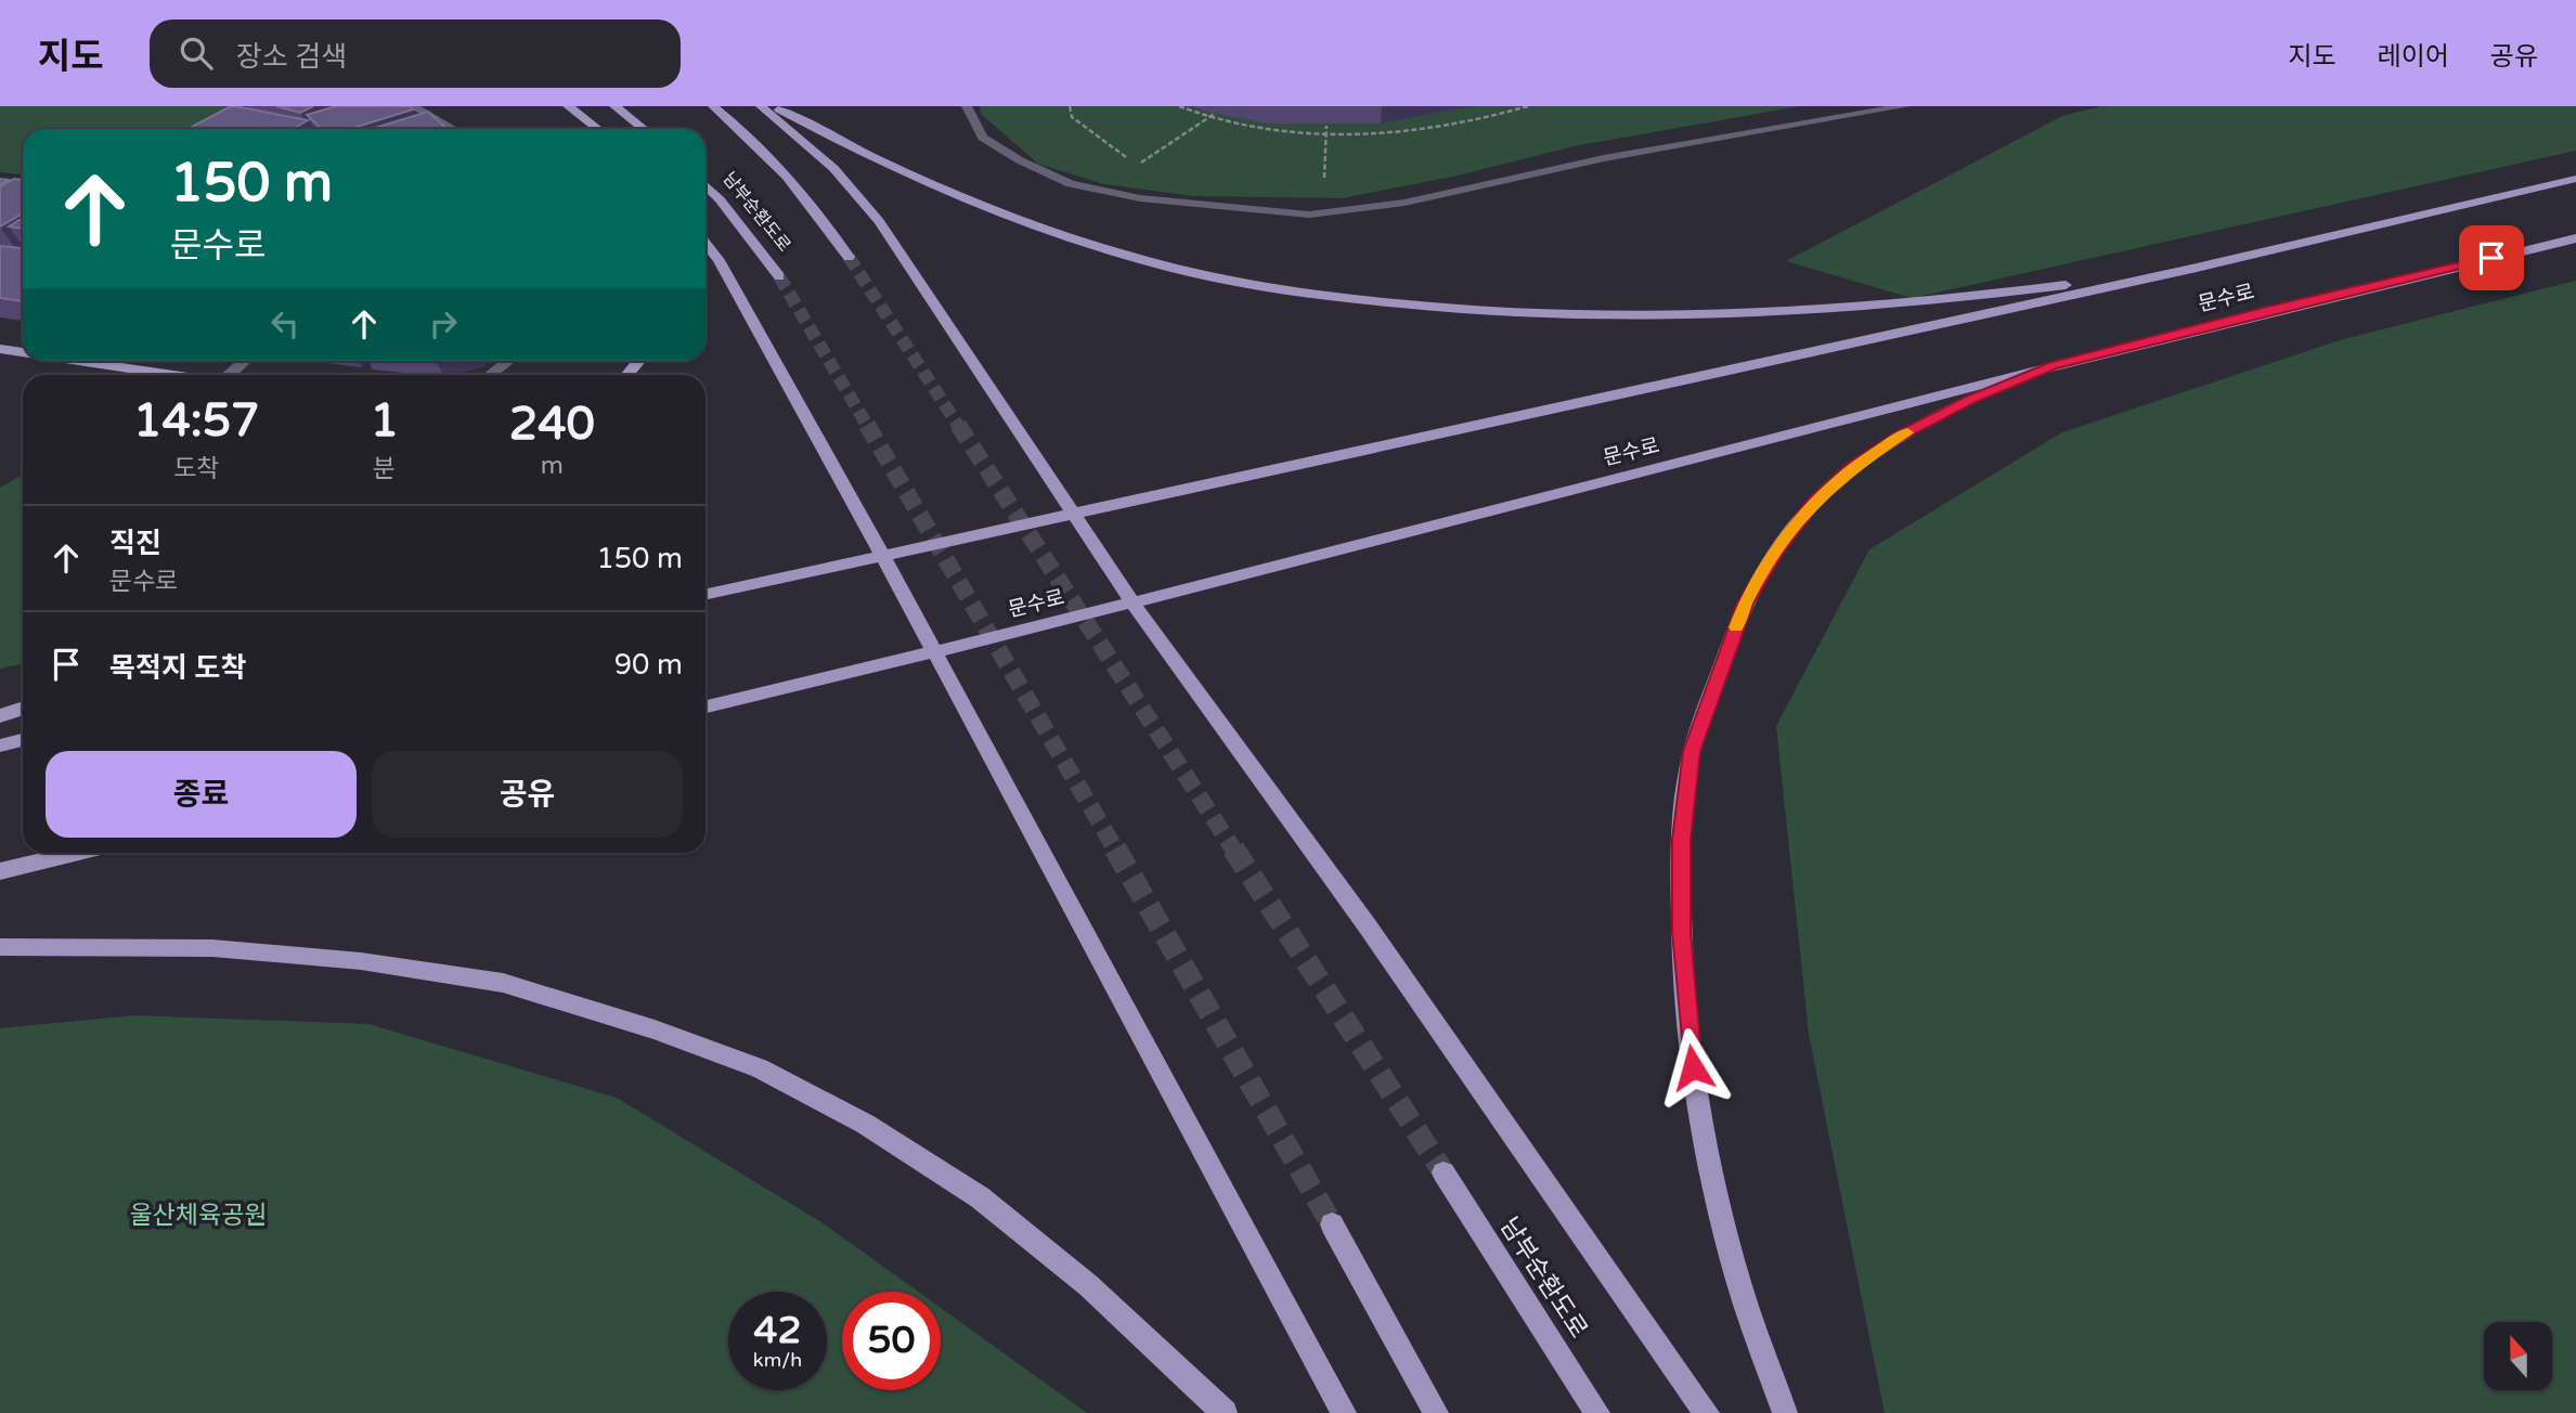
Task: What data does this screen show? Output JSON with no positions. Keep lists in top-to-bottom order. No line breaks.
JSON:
{"streets":{"main road":["남부순환도로","문수로"]},"parks":["울산체육공원"],"north":"top","page":{"header":"지도","search":"장소 검색","nav":["지도","레이어","공유"],"turn":["150 m","문수로"],"eta":["14:57","도착","1","분","240","m"],"list":[{"name":"직진","note":"문수로","value":"150 m"},{"name":"목적지 도착","value":"90 m"}],"buttons":["종료","공유"],"speed":"42 km/h","limit":"50"}}
